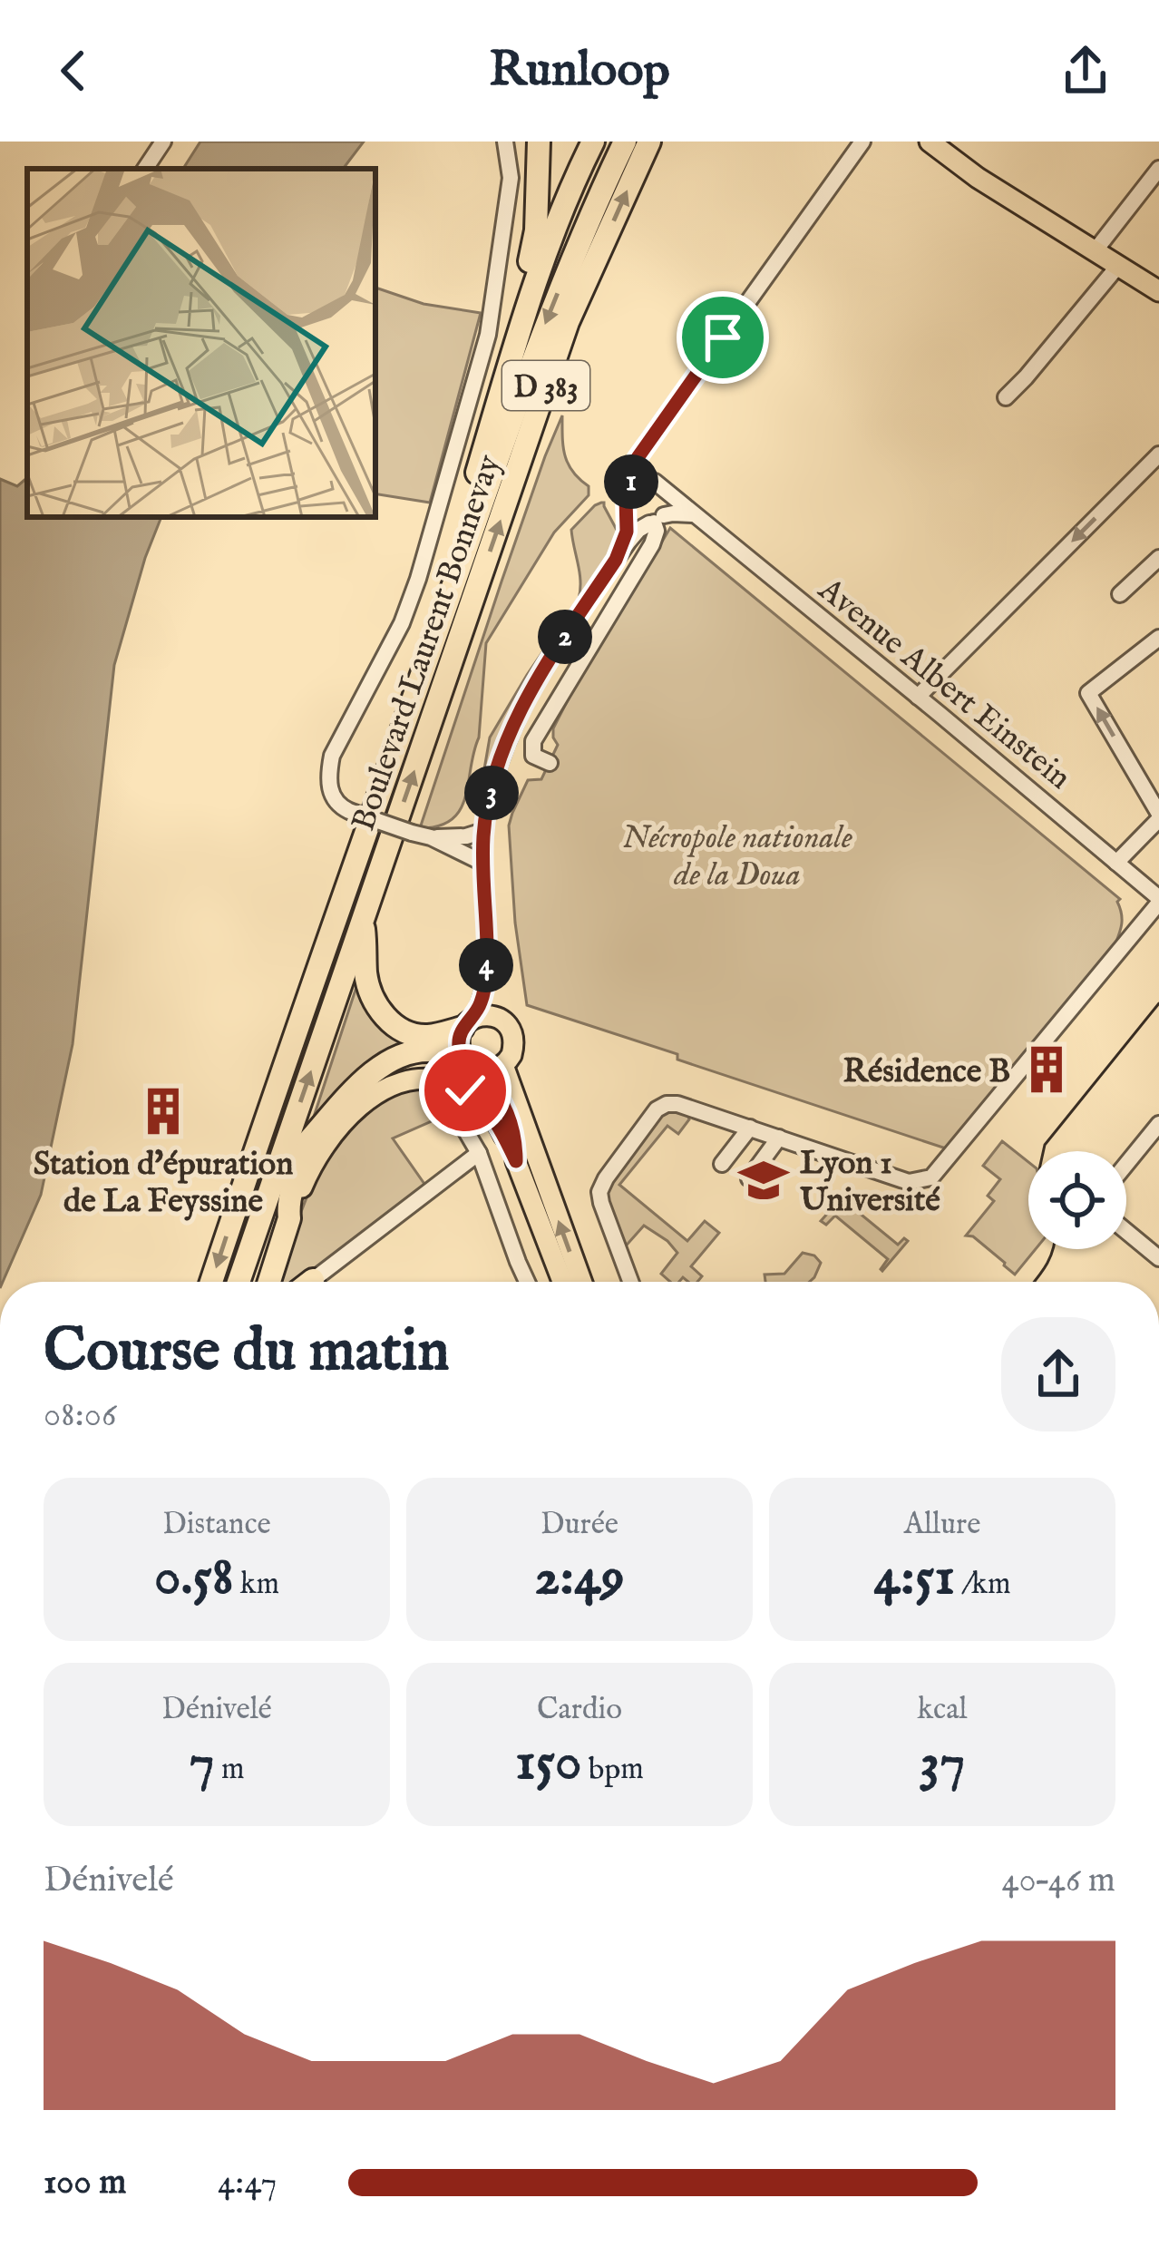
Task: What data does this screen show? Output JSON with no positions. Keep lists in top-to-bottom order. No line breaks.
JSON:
{"streets":{"highway":["D 383","Boulevard Laurent Bonnevay"],"street":["Avenue Albert Einstein"]},"parks":["Nécropole nationale de la Doua"],"places":{"building":["Résidence B","Station d'épuration de La Feyssine"],"school or university":["Lyon 1 Université"]},"page":{"header":"Runloop","pins":["1","2","3","4"],"heading":["Course du matin","08:06"],"stats":[["Distance","0.58 km"],["Durée","2:49"],["Allure","4:51 /km"],["Dénivelé","7 m"],["Cardio","150 bpm"],["kcal","37"]],"chart":["Dénivelé","40–46 m"],"list":[{"name":"100 m","note":"4:47"}]}}
